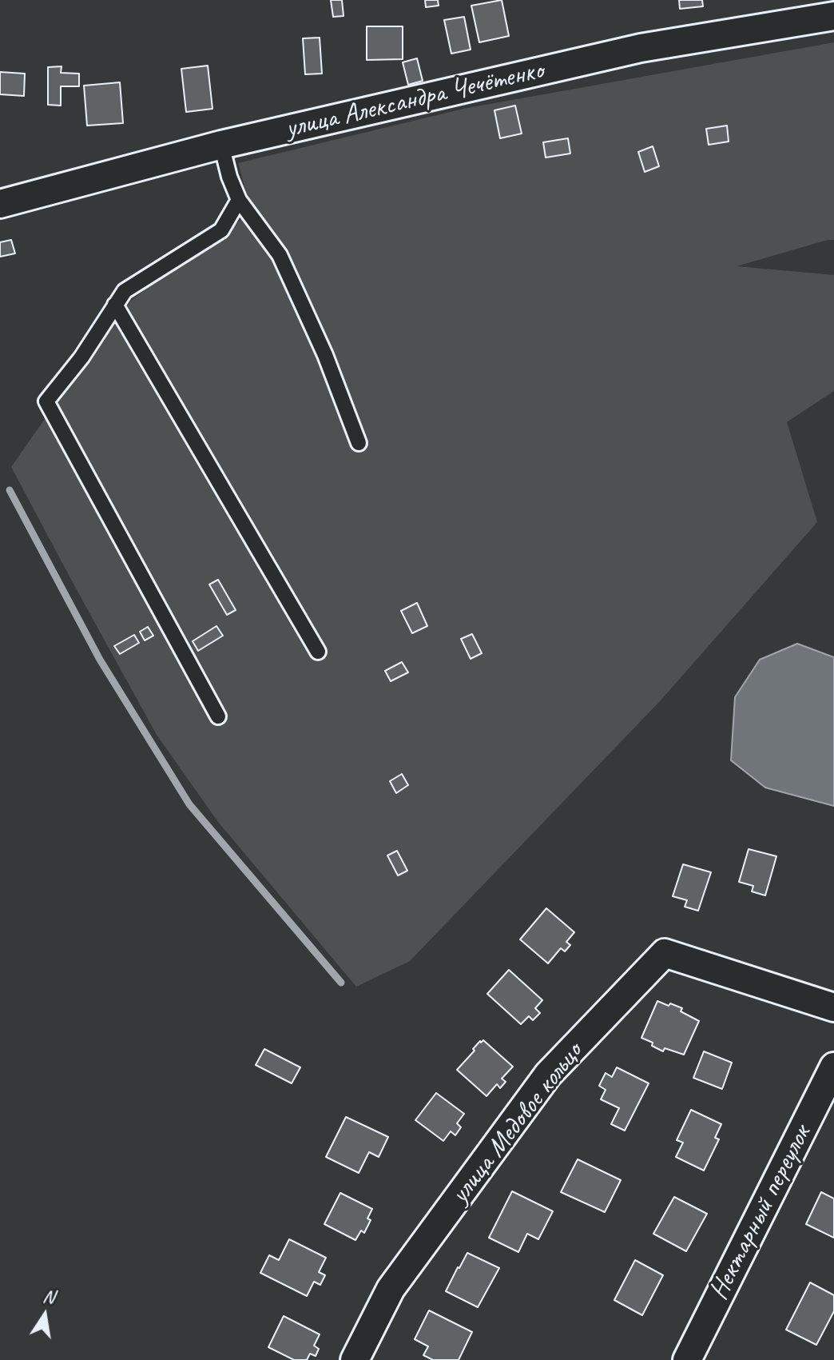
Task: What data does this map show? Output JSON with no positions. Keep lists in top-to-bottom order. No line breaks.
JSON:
{"streets":{"street":["улица Александра Чечётенко","улица Медовое кольцо","Нектарный переулок"]},"north":"top"}
